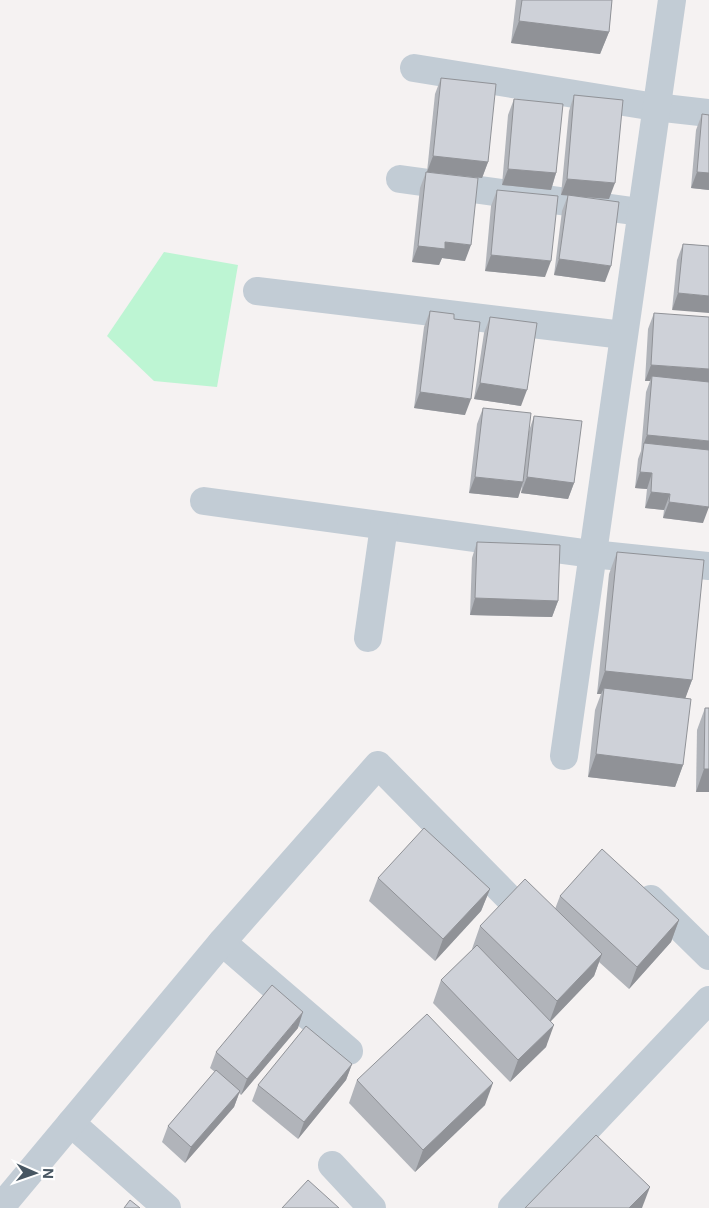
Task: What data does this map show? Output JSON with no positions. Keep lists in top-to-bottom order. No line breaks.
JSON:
{"north":"right"}
